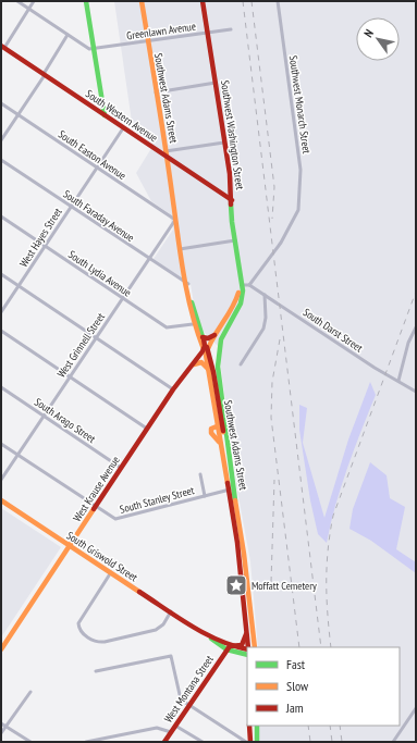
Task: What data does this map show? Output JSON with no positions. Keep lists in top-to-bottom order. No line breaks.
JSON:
{"streets":{"main road":["Southwest Adams Street","South Western Avenue","Southwest Washington Street","West Krause Avenue","South Griswold Street","West Montana Street"],"street":["Greenlawn Avenue","Southwest Monarch Street","South Easton Avenue","South Faraday Avenue","West Hayes Street","South Lydia Avenue","South Darst Street","West Grinnell Street","South Arago Street","South Stanley Street"]},"crossings":[["Greenlawn Avenue","Southwest Adams Street"],["Greenlawn Avenue","Southwest Washington Street"],["Southwest Adams Street","South Western Avenue"],["Southwest Adams Street","Southwest Washington Street"],["Southwest Adams Street","South Easton Avenue"],["Southwest Adams Street","South Faraday Avenue"],["Southwest Adams Street","South Lydia Avenue"],["Southwest Adams Street","West Grinnell Street"],["Southwest Adams Street","West Krause Avenue"],["Southwest Adams Street","South Stanley Street"],["Southwest Monarch Street","South Darst Street"],["South Western Avenue","Southwest Washington Street"],["South Western Avenue","West Hayes Street"],["Southwest Washington Street","West Krause Avenue"],["South Easton Avenue","West Hayes Street"],["South Easton Avenue","West Grinnell Street"],["South Faraday Avenue","West Hayes Street"],["South Faraday Avenue","West Grinnell Street"],["West Hayes Street","South Lydia Avenue"],["South Lydia Avenue","West Grinnell Street"],["West Grinnell Street","South Arago Street"],["West Grinnell Street","South Stanley Street"],["South Arago Street","West Krause Avenue"],["West Krause Avenue","South Stanley Street"],["West Krause Avenue","South Griswold Street"],["South Griswold Street","West Montana Street"]],"places":{"place":["Moffatt Cemetery"]},"legend":["Fast","Slow","Jam"],"north":"top left"}
